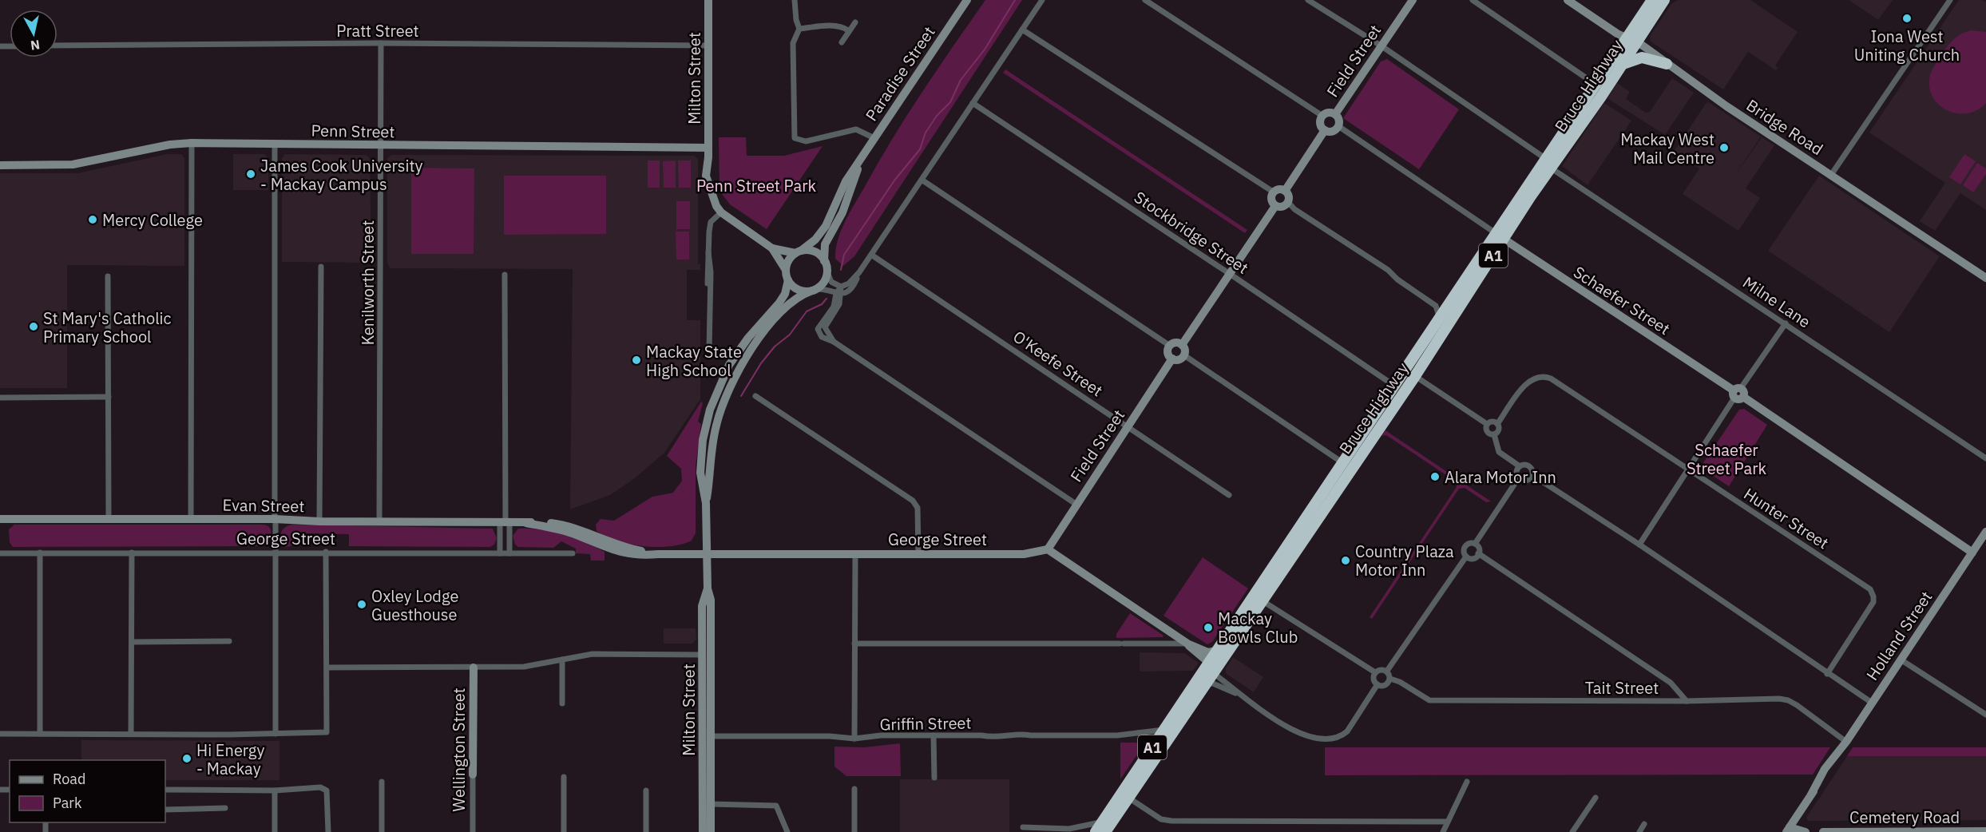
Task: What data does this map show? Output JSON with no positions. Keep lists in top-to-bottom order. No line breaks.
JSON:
{"streets":{"highway":["Bruce Highway","A1"],"street":["Pratt Street","Field Street","Paradise Street","Milton Street","Bridge Road","Penn Street","Stockbridge Street","Kenilworth Street","Schaefer Street","Milne Lane","O'Keefe Street","Evan Street","Hunter Street","George Street","Holland Street","Tait Street","Griffin Street","Wellington Street","Cemetery Road"]},"crossings":[["Pratt Street","Milton Street"],["Pratt Street","Kenilworth Street"],["Field Street","Milne Lane"],["Field Street","O'Keefe Street"],["Field Street","George Street"],["Paradise Street","Milton Street"],["Milton Street","Penn Street"],["Milton Street","George Street"],["Milton Street","Griffin Street"],["Bruce Highway","Bridge Road"],["Bruce Highway","Stockbridge Street"],["Bruce Highway","Schaefer Street"],["Bruce Highway","Milne Lane"],["Bruce Highway","Griffin Street"],["Penn Street","Kenilworth Street"],["Kenilworth Street","Evan Street"],["Schaefer Street","Holland Street"],["Evan Street","George Street"],["Holland Street","Tait Street"]],"parks":["Penn Street Park","Schaefer Street Park"],"places":["Iona West Uniting Church","Mackay West Mail Centre","James Cook University - Mackay Campus","Mercy College","St Mary's Catholic Primary School","Mackay State High School","Alara Motor Inn","Country Plaza Motor Inn","Oxley Lodge Guesthouse","Mackay Bowls Club","Hi Energy - Mackay"],"legend":["Road","Park"],"north":"bottom"}
